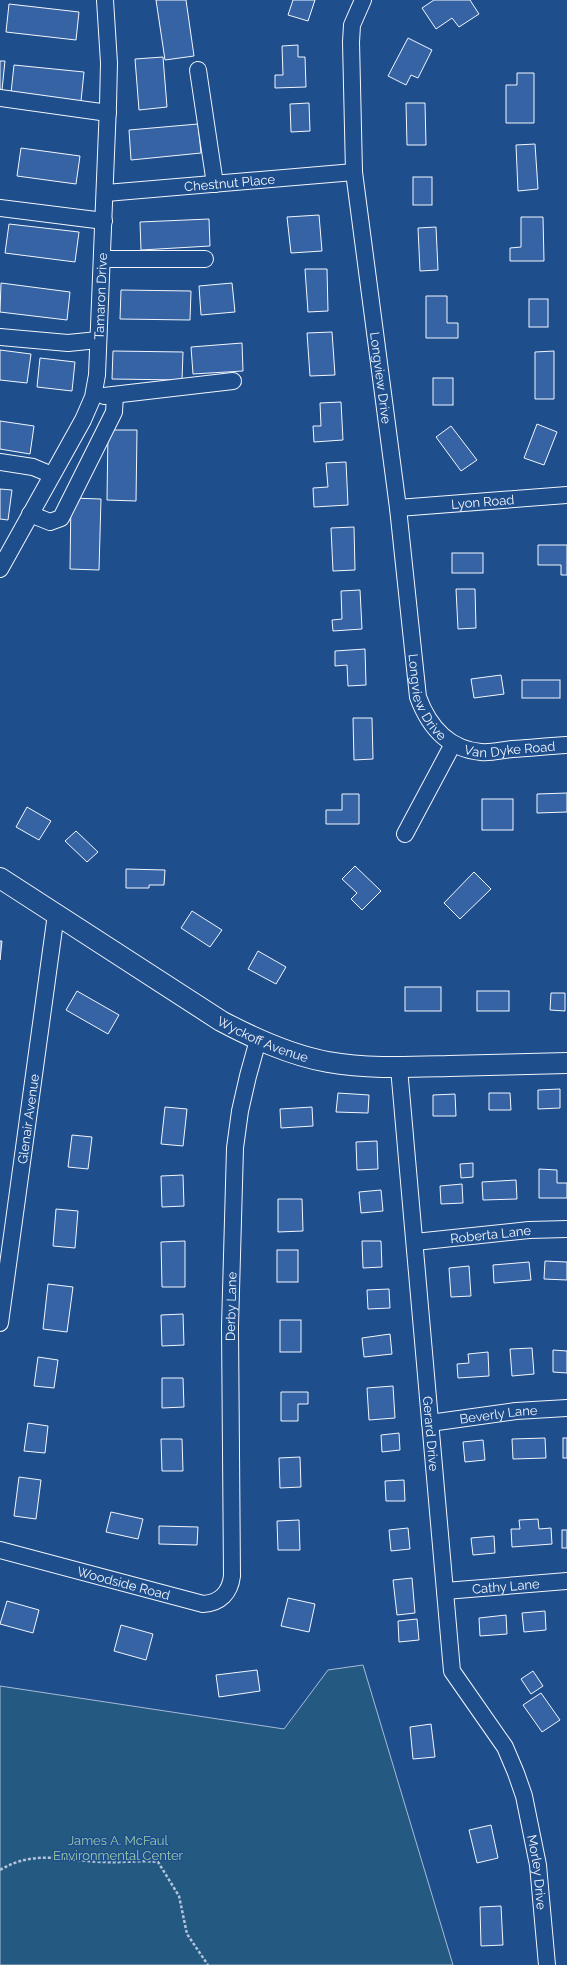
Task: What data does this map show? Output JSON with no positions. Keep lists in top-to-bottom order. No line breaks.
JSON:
{"streets":{"main road":["Wyckoff Avenue"],"street":["Chestnut Place","Tamaron Drive","Longview Drive","Lyon Road","Van Dyke Road","Glenair Avenue","Roberta Lane","Derby Lane","Beverly Lane","Gerard Drive","Woodside Road","Cathy Lane","Morley Drive"]},"crossings":[["Chestnut Place","Tamaron Drive"],["Chestnut Place","Longview Drive"],["Longview Drive","Lyon Road"],["Longview Drive","Van Dyke Road"],["Wyckoff Avenue","Glenair Avenue"],["Wyckoff Avenue","Derby Lane"],["Wyckoff Avenue","Gerard Drive"],["Roberta Lane","Gerard Drive"],["Derby Lane","Woodside Road"],["Beverly Lane","Gerard Drive"],["Gerard Drive","Cathy Lane"],["Gerard Drive","Morley Drive"]],"parks":["James A. McFaul Environmental Center"]}
